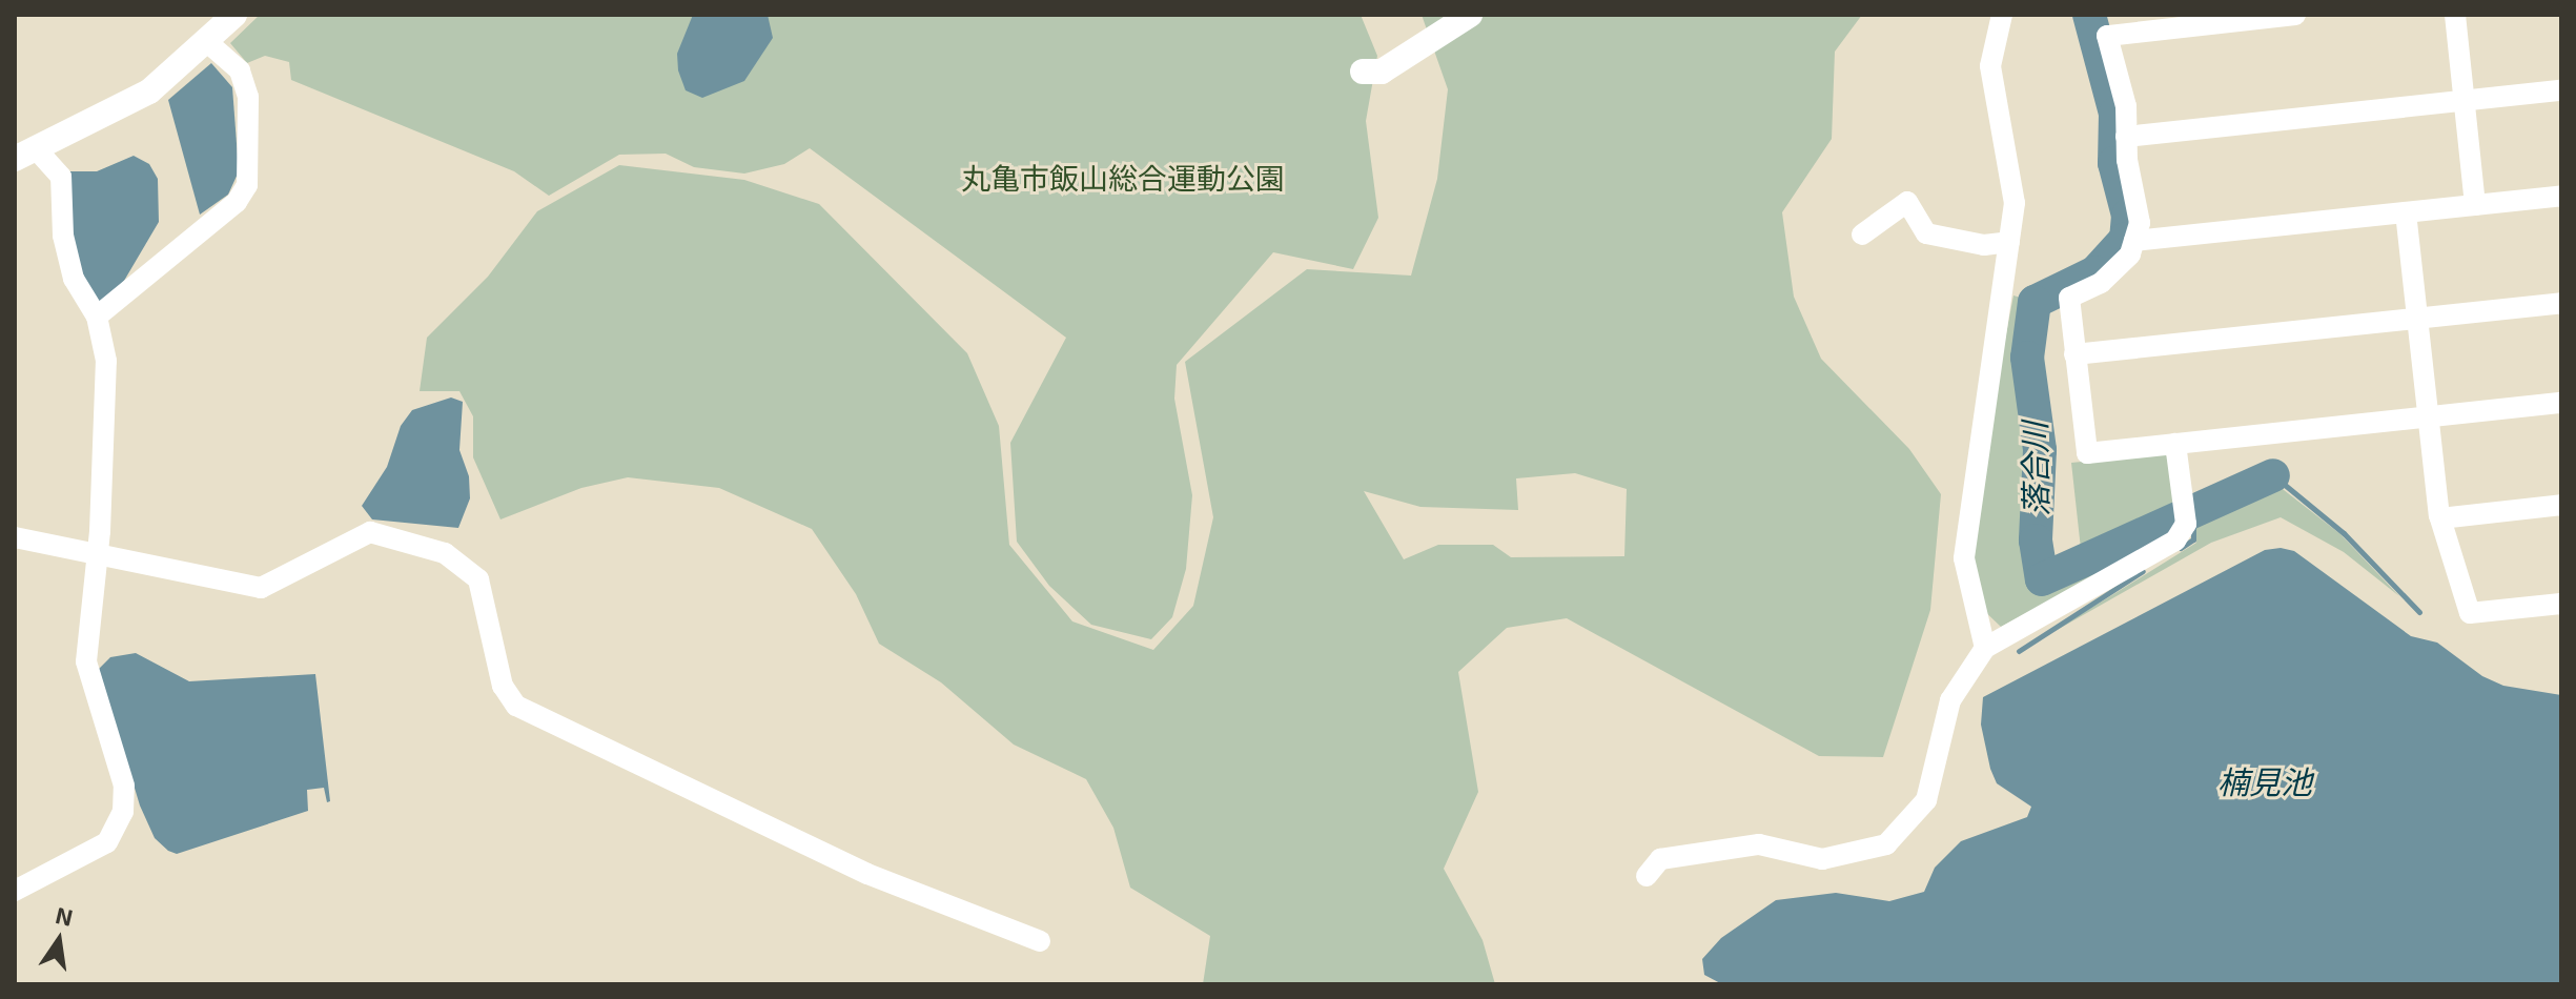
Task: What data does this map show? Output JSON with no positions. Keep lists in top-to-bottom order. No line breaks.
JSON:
{"water":["落合川","楠見池"],"parks":["丸亀市飯山総合運動公園"],"north":"top"}
